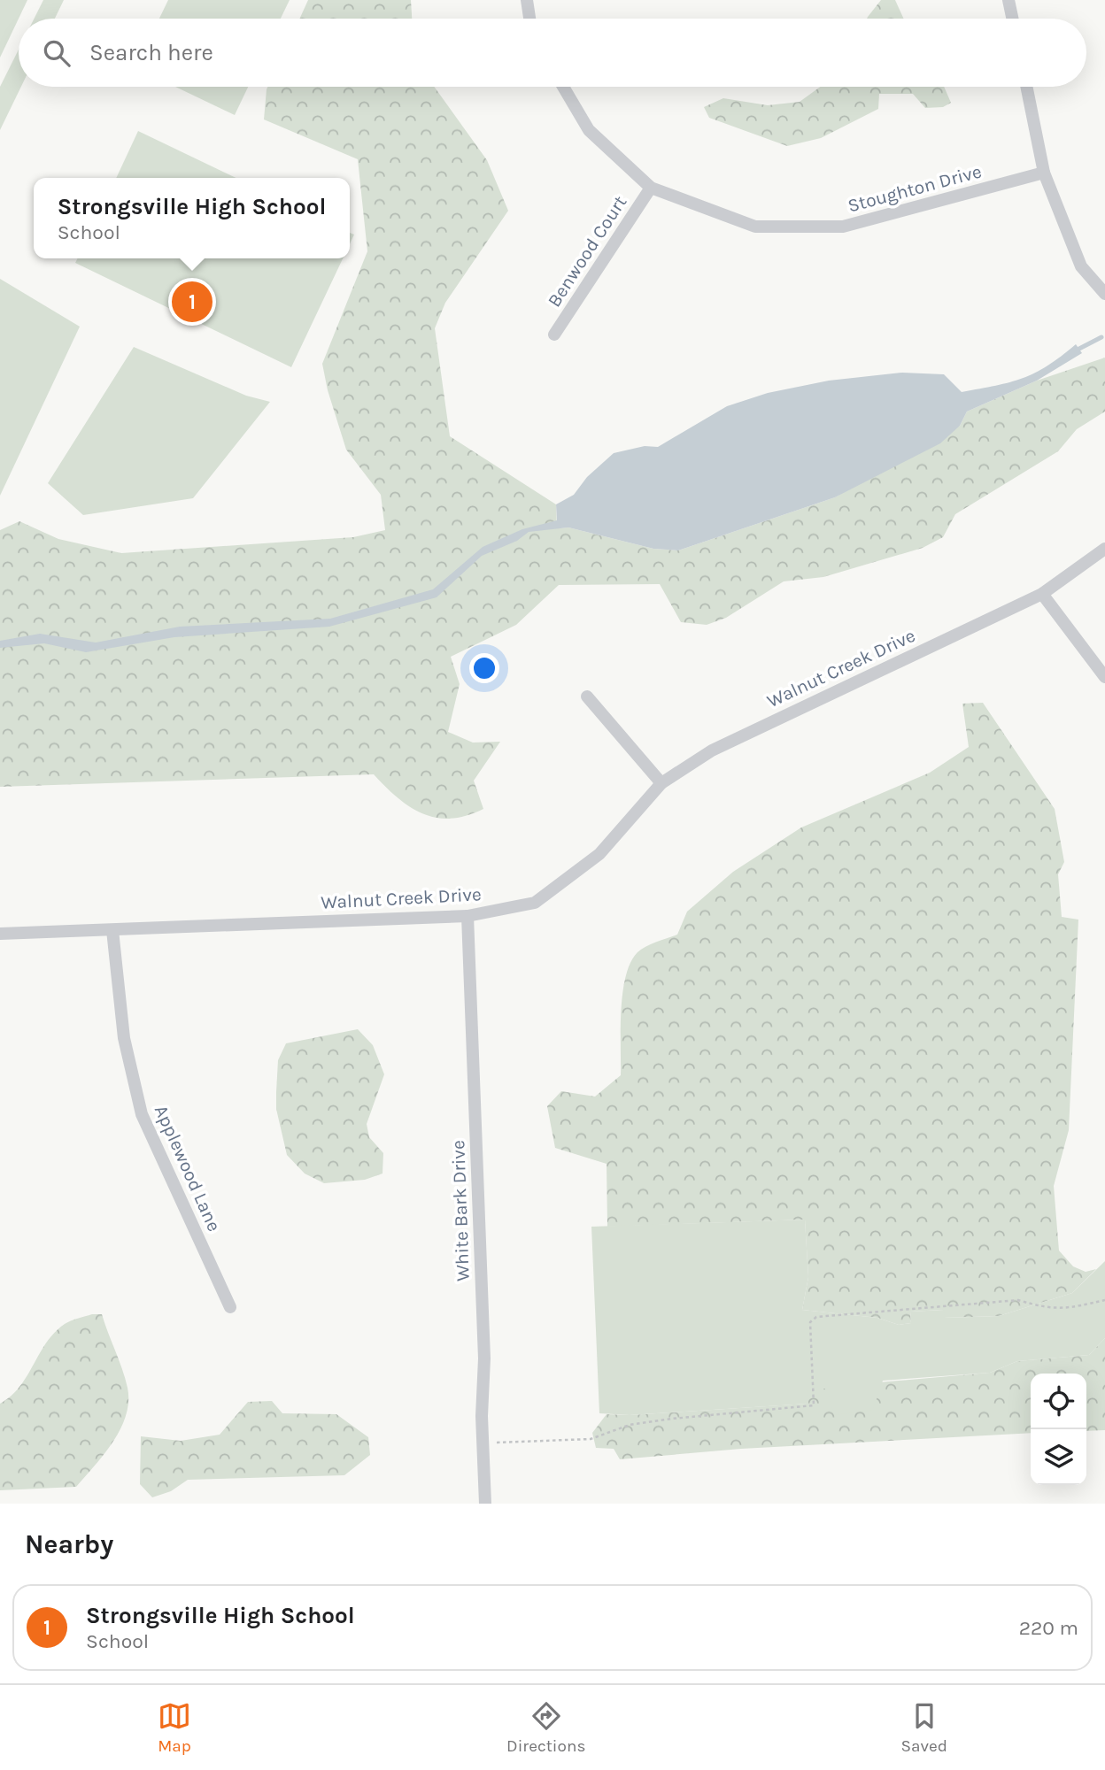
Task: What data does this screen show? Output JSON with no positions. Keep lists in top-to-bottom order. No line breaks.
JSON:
{"streets":{"street":["Stoughton Drive","Benwood Court","Walnut Creek Drive","Applewood Lane","White Bark Drive"]},"crossings":[["Stoughton Drive","Benwood Court"],["Walnut Creek Drive","Applewood Lane"],["Walnut Creek Drive","White Bark Drive"]],"page":{"search":"Search here","popup":["Strongsville High School","School"],"pins":"1","heading":"Nearby","list":[{"mark":"1","name":"Strongsville High School","note":"School","value":"220 m"}],"nav":["Map","Directions","Saved"]}}
